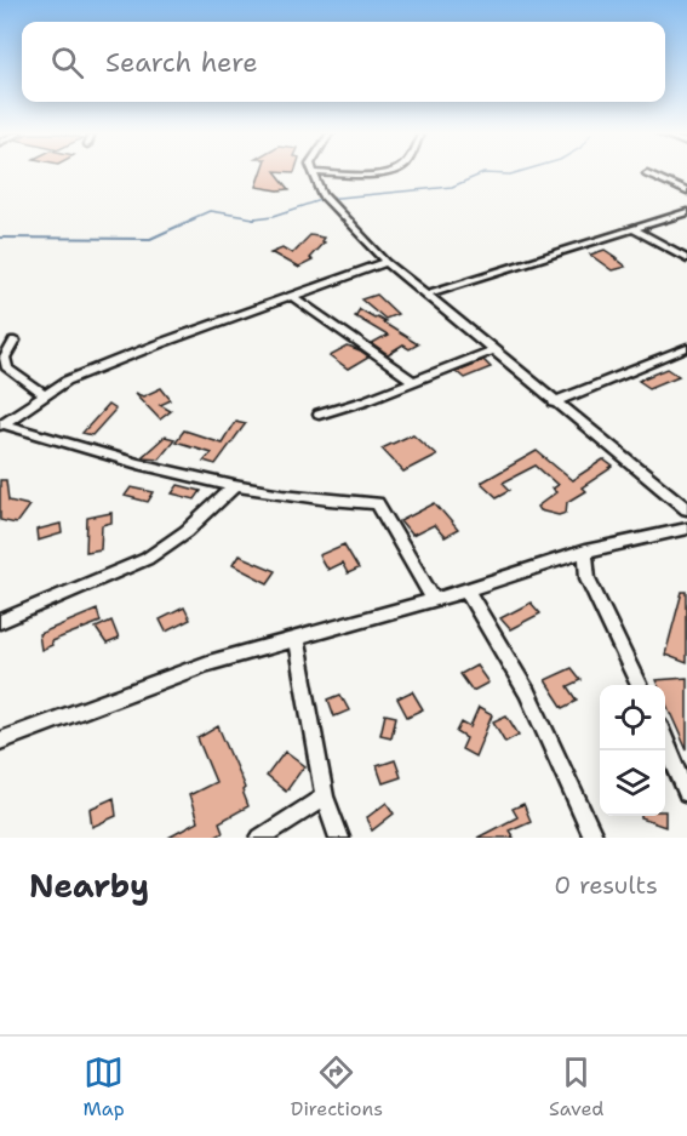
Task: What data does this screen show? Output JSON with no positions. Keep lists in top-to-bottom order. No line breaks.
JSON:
{"page":{"search":"Search here","heading":["Nearby","0 results"],"nav":["Map","Directions","Saved"]}}
